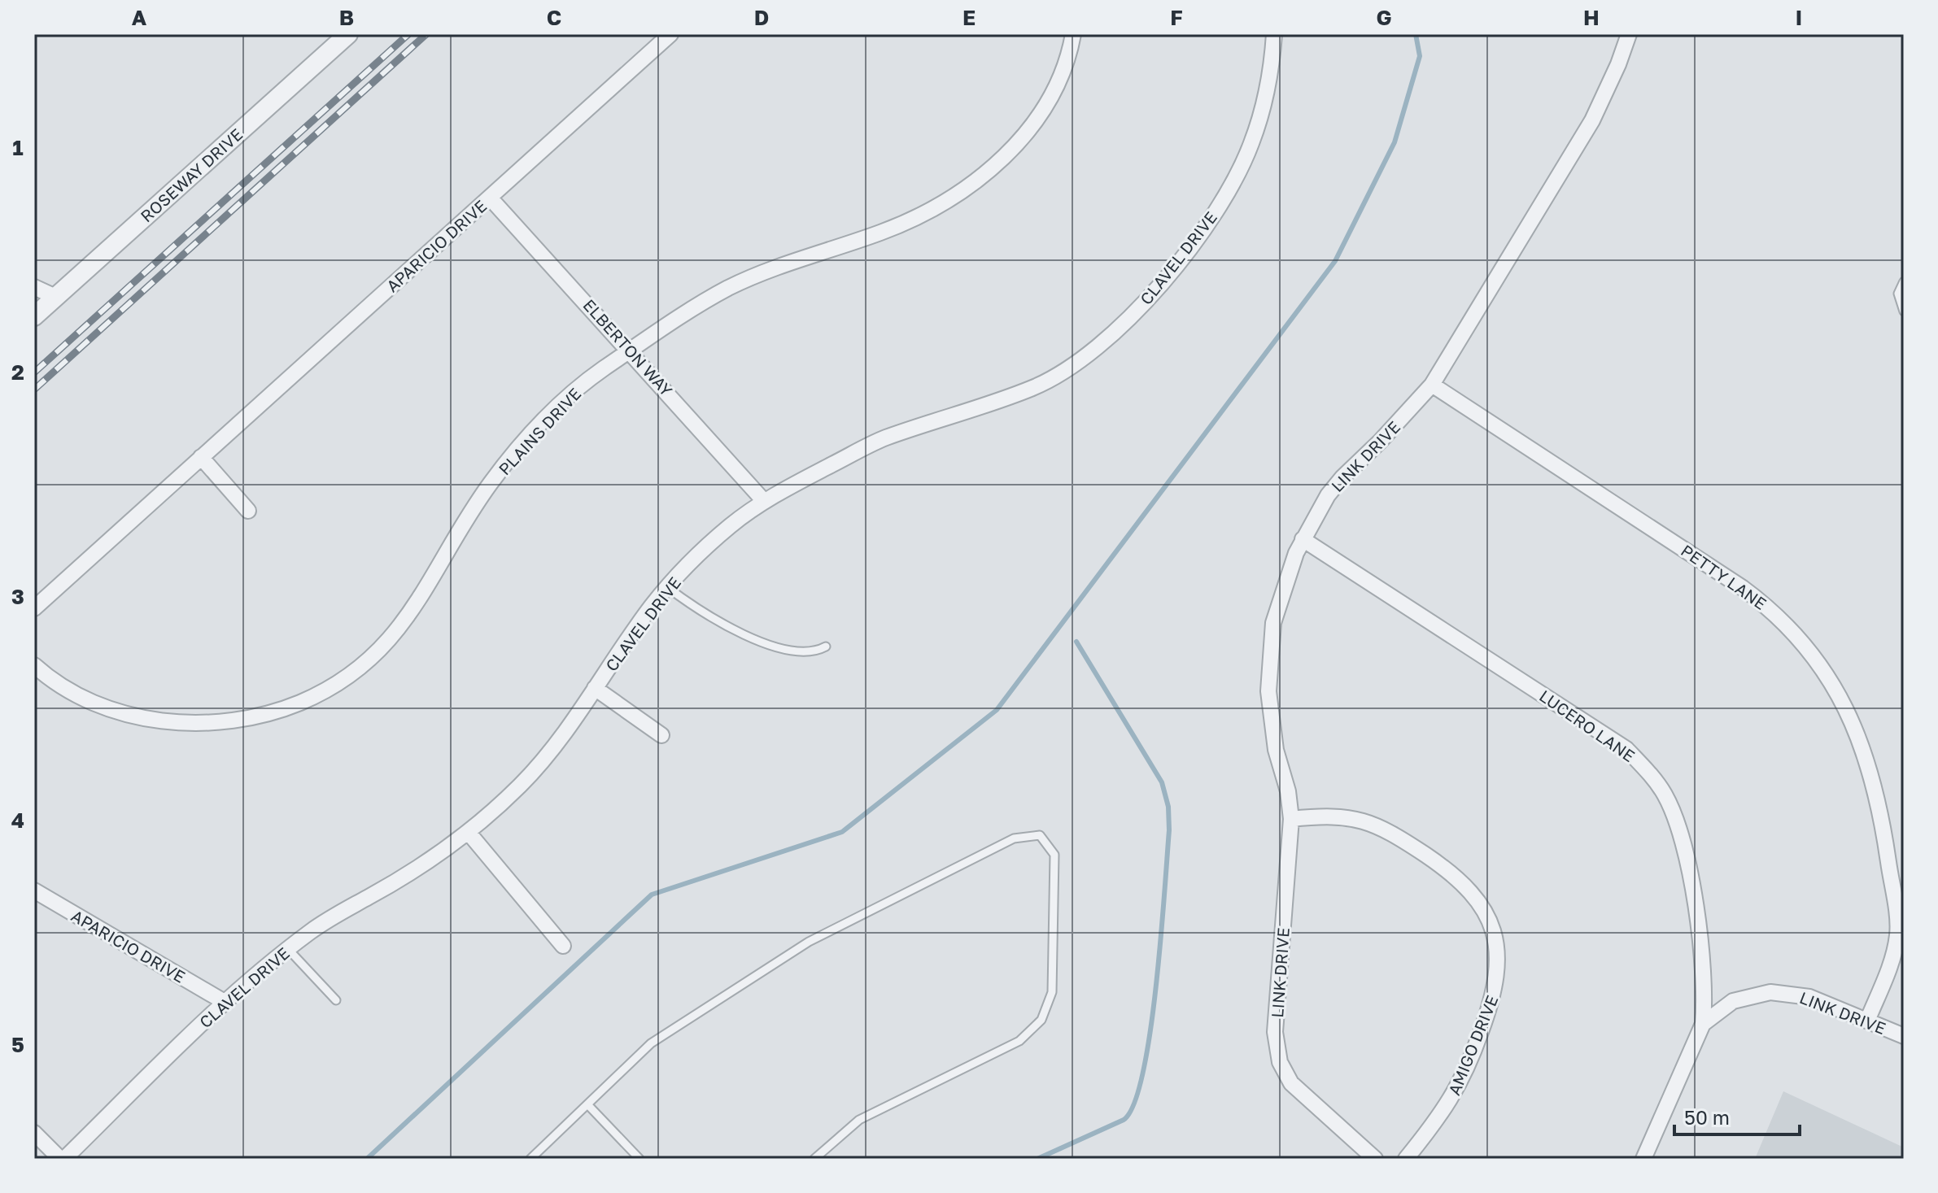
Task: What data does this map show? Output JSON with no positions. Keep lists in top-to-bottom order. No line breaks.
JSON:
{"streets":{"street":["ROSEWAY DRIVE","APARICIO DRIVE","CLAVEL DRIVE","ELBERTON WAY","PLAINS DRIVE","LINK DRIVE","PETTY LANE","LUCERO LANE","AMIGO DRIVE"]},"crossings":[["APARICIO DRIVE","CLAVEL DRIVE"],["APARICIO DRIVE","ELBERTON WAY"],["CLAVEL DRIVE","ELBERTON WAY"],["ELBERTON WAY","PLAINS DRIVE"],["LINK DRIVE","PETTY LANE"],["LINK DRIVE","LUCERO LANE"],["LINK DRIVE","AMIGO DRIVE"]],"scale_bar":"50 m","grid":{"columns":["A","B","C","D","E","F","G","H","I"],"rows":["1","2","3","4","5"]}}
